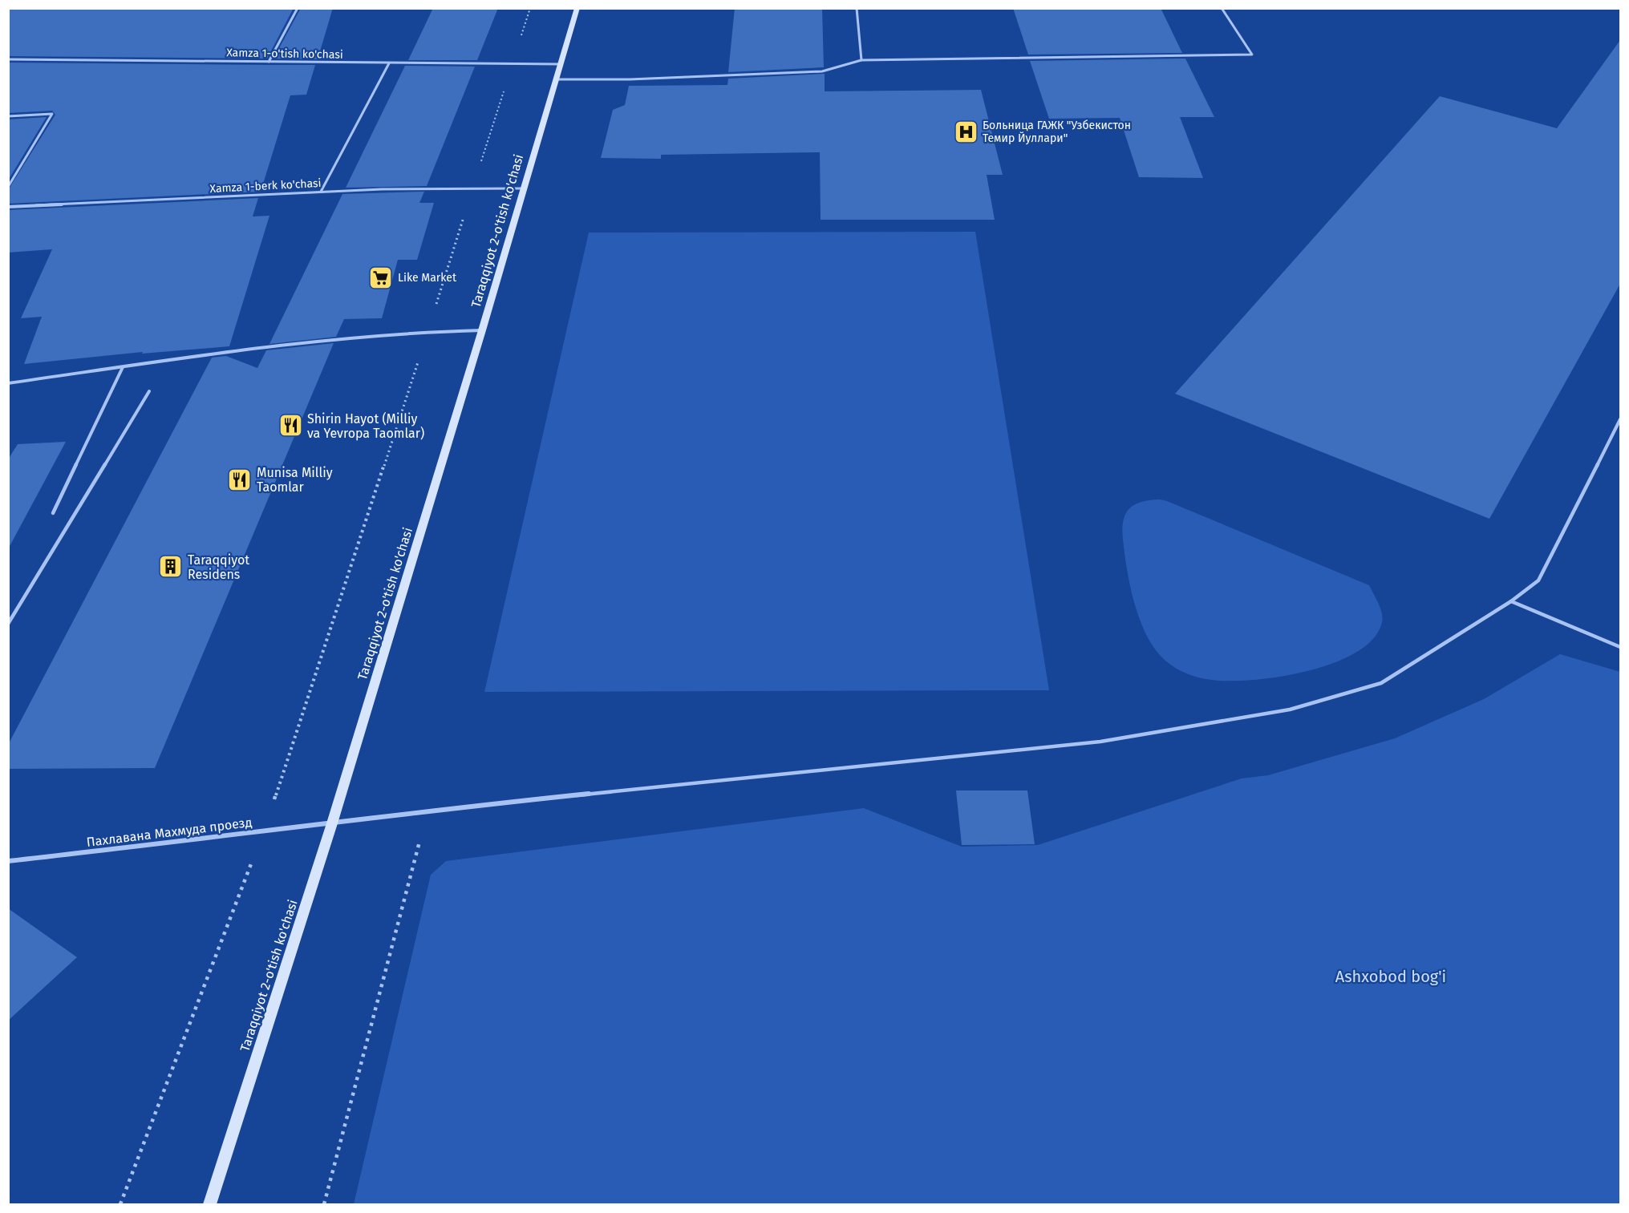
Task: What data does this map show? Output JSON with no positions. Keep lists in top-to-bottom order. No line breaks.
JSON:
{"streets":{"main road":["Taraqqiyot 2-o'tish ko'chasi"],"lane":["Xamza 1-o'tish ko'chasi","Xamza 1-berk ko'chasi","Пахлавана Махмуда проезд"]},"crossings":[["Xamza 1-o'tish ko'chasi","Taraqqiyot 2-o'tish ko'chasi"],["Xamza 1-berk ko'chasi","Taraqqiyot 2-o'tish ko'chasi"],["Taraqqiyot 2-o'tish ko'chasi","Пахлавана Махмуда проезд"]],"parks":["Ashxobod bog'i"],"places":{"hospital":["Больница ГАЖК \"Узбекистон Темир Йуллари\""],"supermarket":["Like Market"],"restaurant":["Shirin Hayot (Milliy va Yevropa Taomlar)","Munisa Milliy Taomlar"],"building":["Taraqqiyot Residens"]}}
